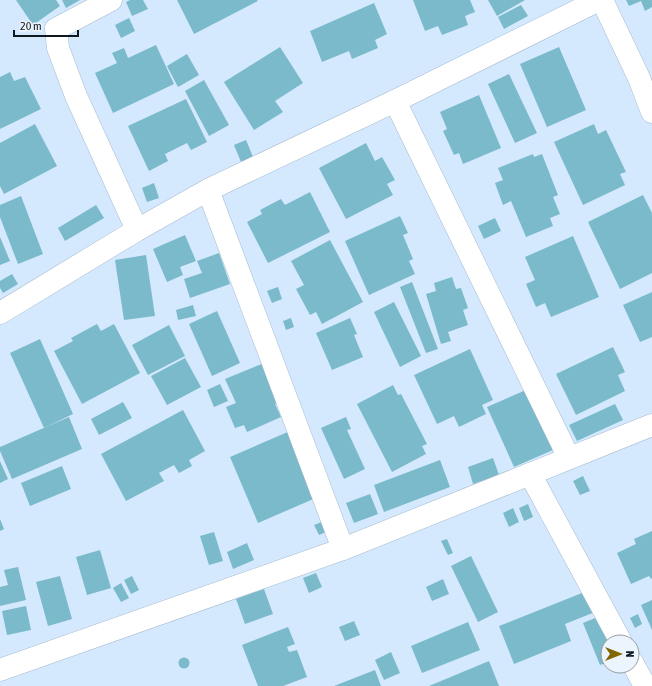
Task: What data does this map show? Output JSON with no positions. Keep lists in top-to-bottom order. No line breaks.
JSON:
{"scale_bar":"20 m","north":"right"}
